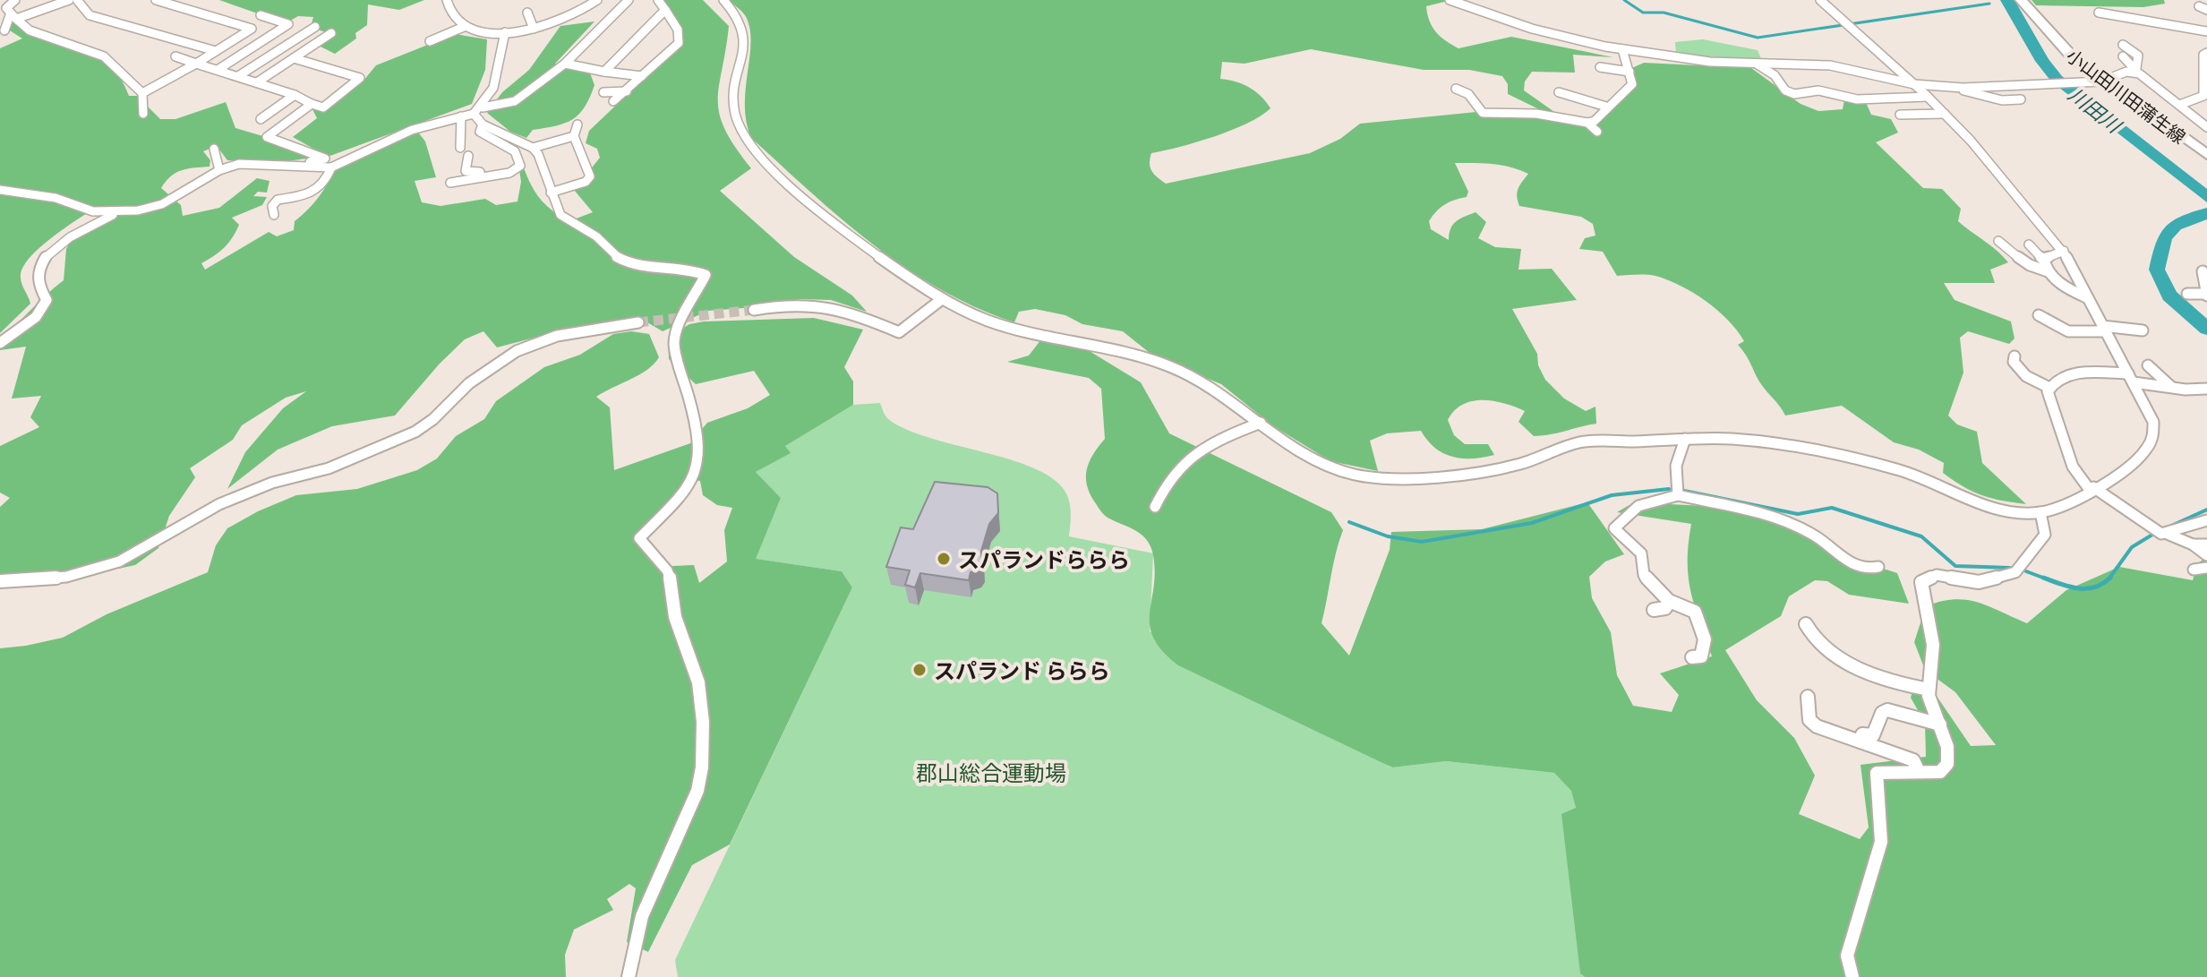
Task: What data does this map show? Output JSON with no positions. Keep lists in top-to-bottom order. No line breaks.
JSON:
{"streets":{"main road":["小山田川田蒲生線"]},"water":["川田川"],"parks":["郡山総合運動場"],"places":["スパランドららら","スパランド ららら"]}
